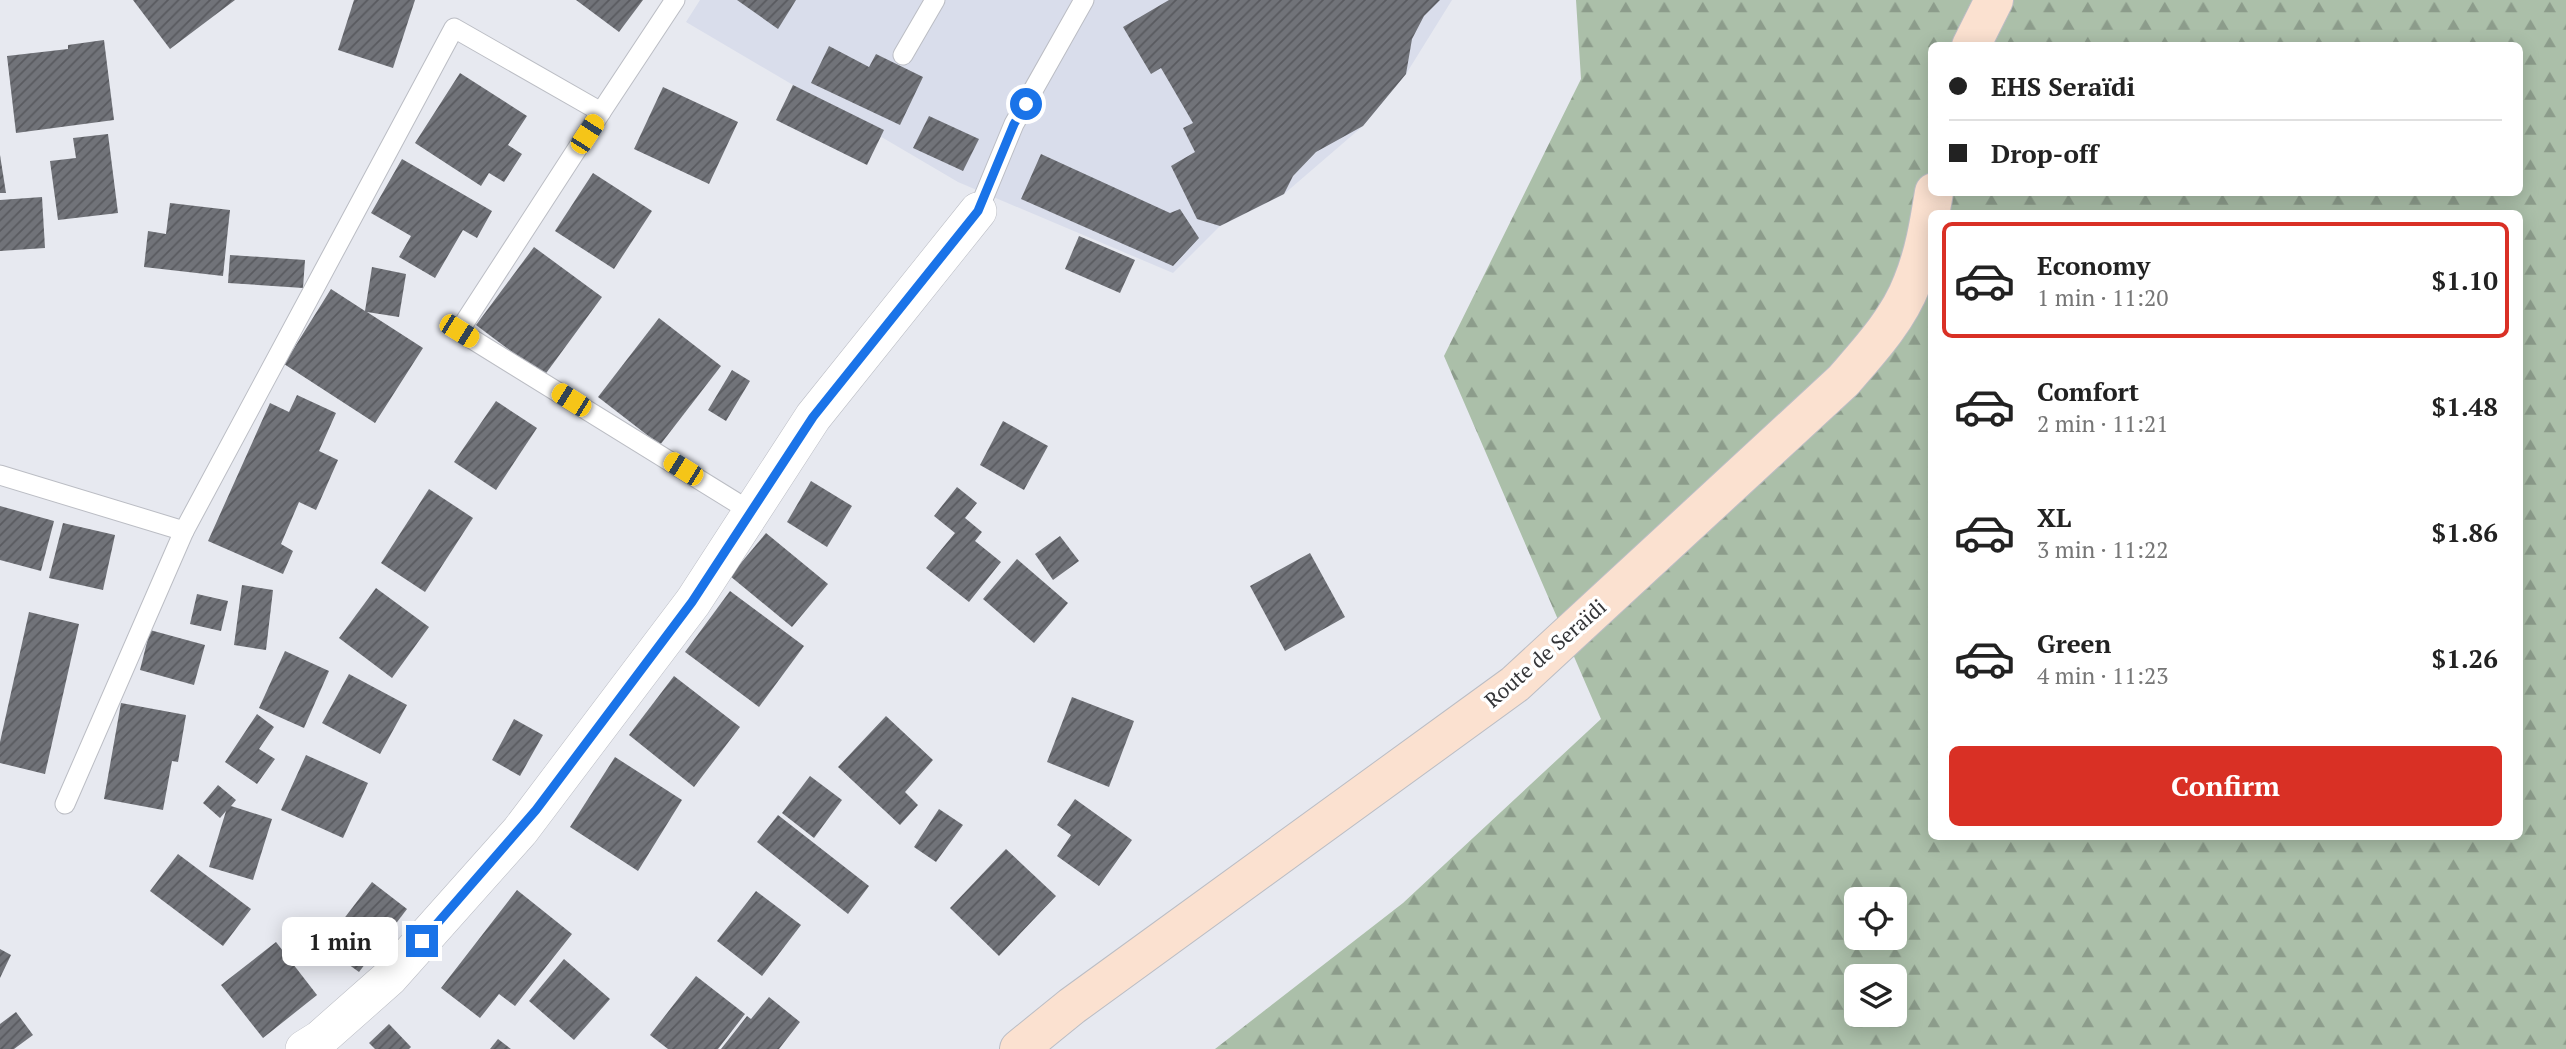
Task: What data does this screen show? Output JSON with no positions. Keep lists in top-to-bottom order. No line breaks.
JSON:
{"streets":{"main road":["Route de Seraïdi"]},"page":{"banner":["EHS Seraïdi","Drop-off"],"list":[{"name":"Economy","note":"1 min · 11:20","value":"$1.10"},{"name":"Comfort","note":"2 min · 11:21","value":"$1.48"},{"name":"XL","note":"3 min · 11:22","value":"$1.86"},{"name":"Green","note":"4 min · 11:23","value":"$1.26"}],"buttons":"Confirm","bubble":"1 min"}}
